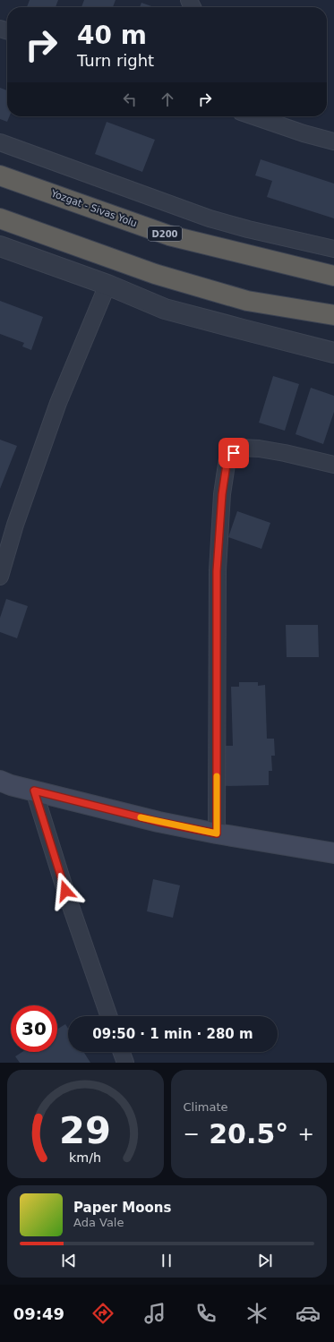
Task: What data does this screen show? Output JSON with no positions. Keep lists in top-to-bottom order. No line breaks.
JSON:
{"streets":{"highway":["Yozgat - Sivas Yolu","D200"]},"page":{"turn":["40 m","Turn right"],"limit":"30","trip":"09:50 · 1 min · 280 m","tile":"Climate","heat":["−","20.5°","+"],"song":["Paper Moons","Ada Vale"],"tabs":"09:49","gauge":["29","km/h"]}}
